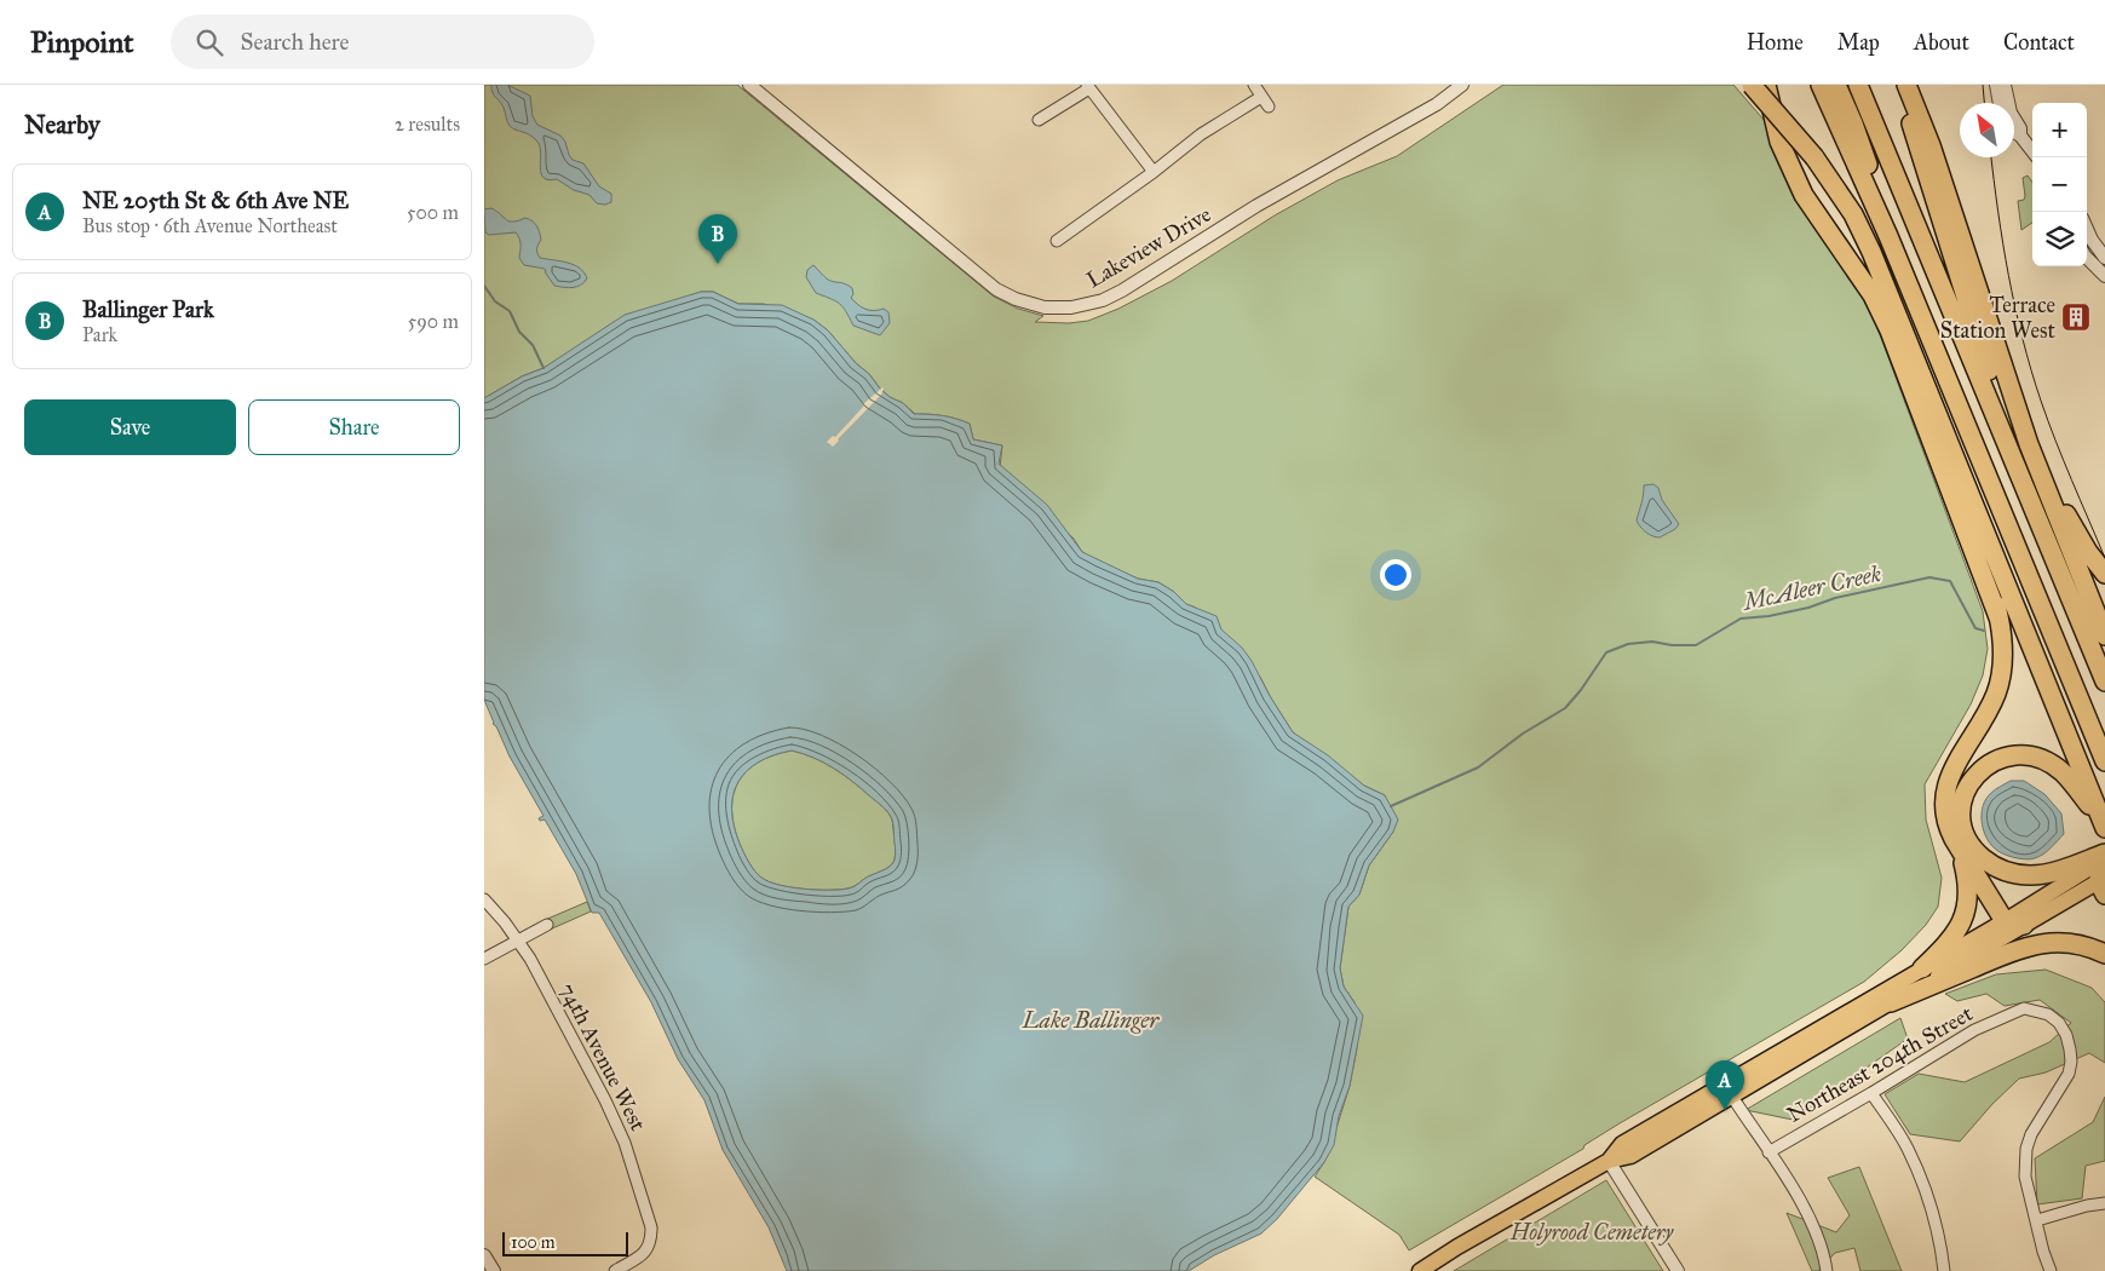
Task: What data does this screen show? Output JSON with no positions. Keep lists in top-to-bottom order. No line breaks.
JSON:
{"streets":{"street":["Lakeview Drive","74th Avenue West","Northeast 204th Street"]},"water":["McAleer Creek","Lake Ballinger"],"parks":["Holyrood Cemetery"],"places":{"building":["Terrace Station West"]},"scale_bar":"100 m","north":"top left","page":{"header":"Pinpoint","search":"Search here","nav":["Home","Map","About","Contact"],"heading":["Nearby","2 results"],"map_buttons":["+","−"],"list":[{"mark":"A","name":"NE 205th St & 6th Ave NE","note":"Bus stop · 6th Avenue Northeast","value":"500 m"},{"mark":"B","name":"Ballinger Park","note":"Park","value":"590 m"}],"pins":["B","A"],"buttons":["Save","Share"],"scale":"100 m"}}
